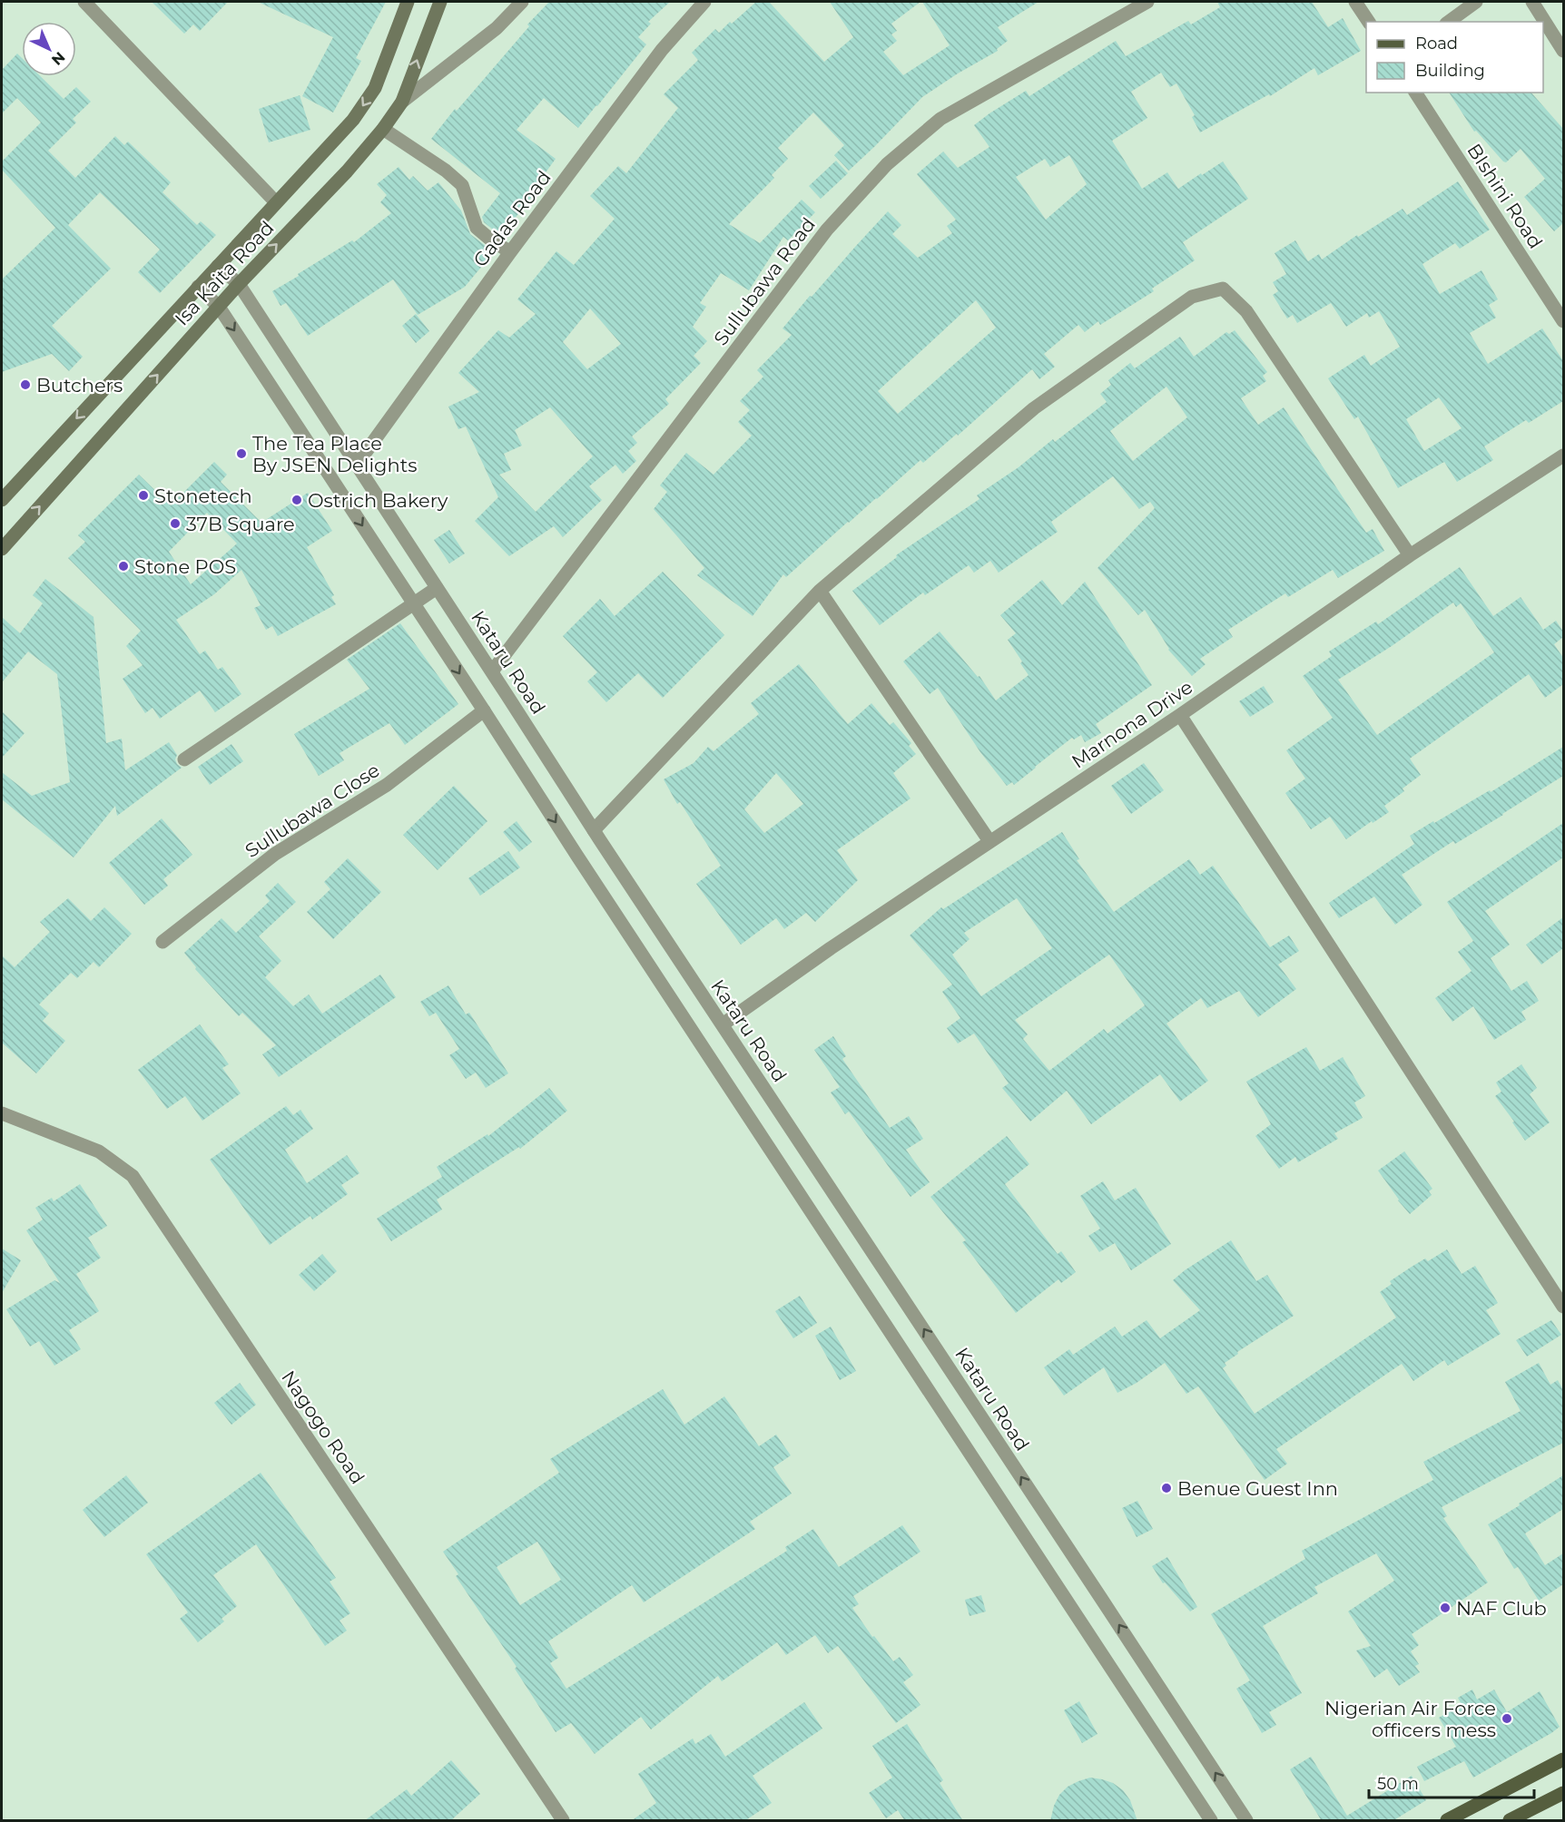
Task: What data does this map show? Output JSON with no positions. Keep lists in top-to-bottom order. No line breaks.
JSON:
{"streets":{"main road":["Isa Kaita Road"],"street":["BIshini Road","Gadas Road","Sullubawa Road","Kataru Road","Marnona Drive","Sullubawa Close","Nagogo Road"]},"crossings":[["Gadas Road","Kataru Road"],["Isa Kaita Road","Kataru Road"],["Sullubawa Road","Kataru Road"],["Kataru Road","Marnona Drive"]],"places":["Butchers","The Tea Place By JSEN Delights","Stonetech","Ostrich Bakery","37B Square","Stone POS","Benue Guest Inn","NAF Club","Nigerian Air Force officers mess"],"legend":["Road","Building"],"scale_bar":"50 m","north":"bottom right"}
